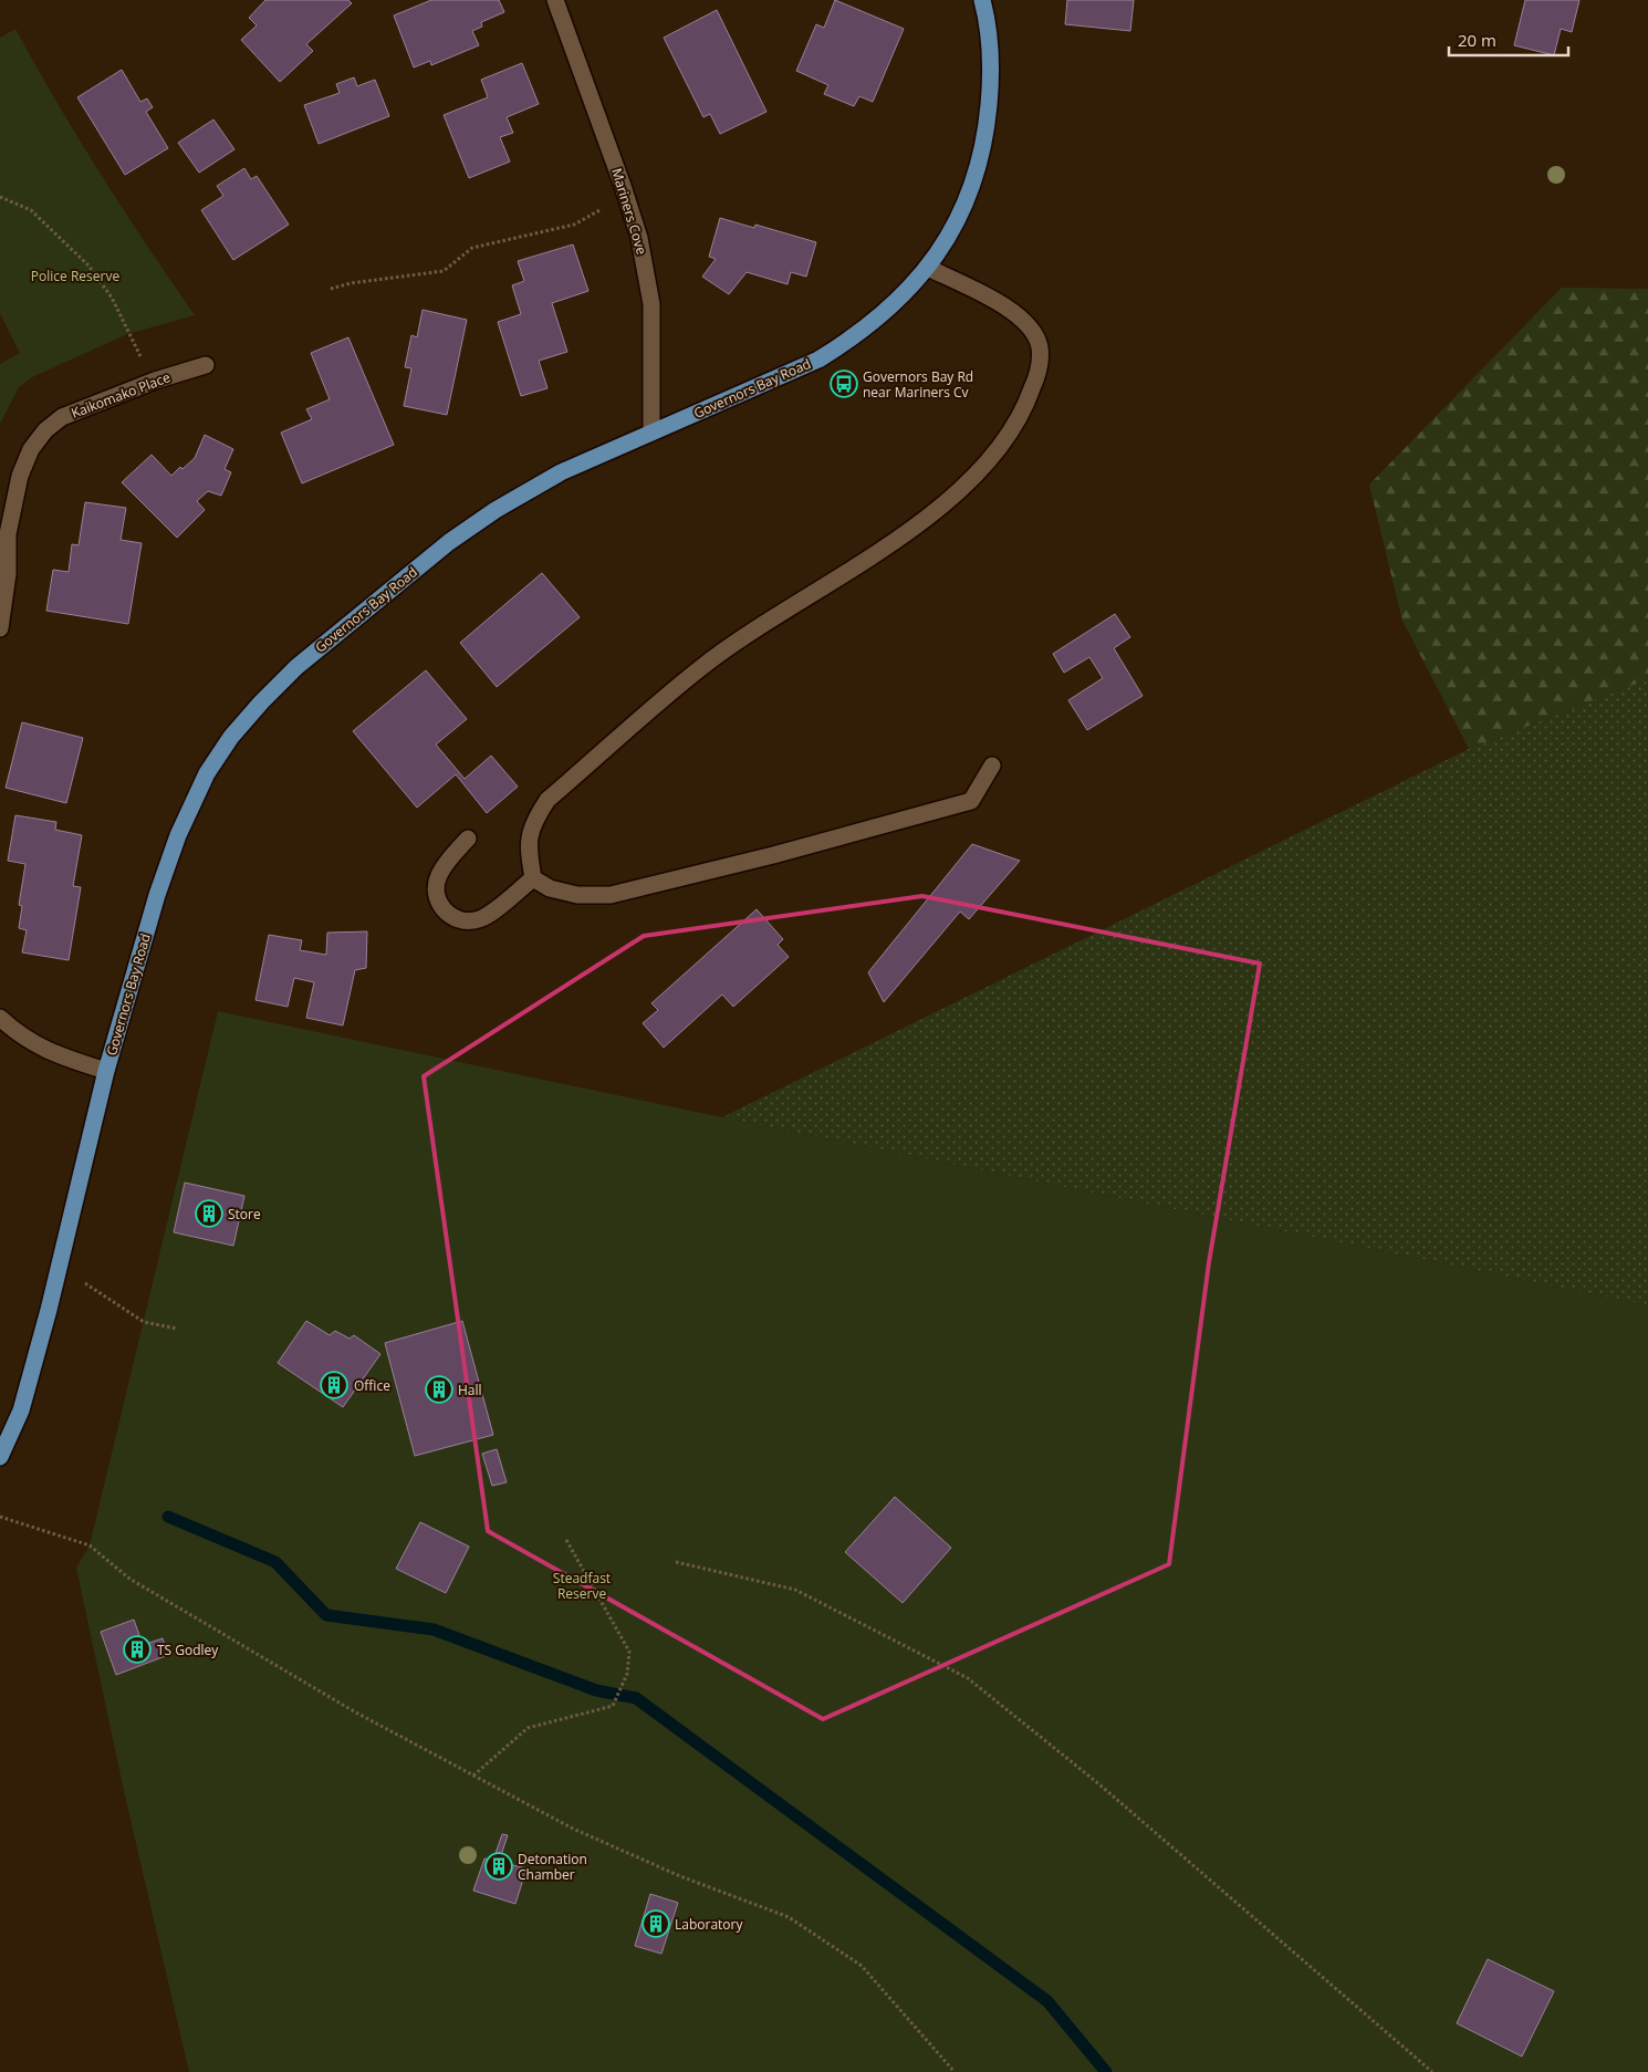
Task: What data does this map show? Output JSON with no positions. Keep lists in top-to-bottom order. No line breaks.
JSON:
{"streets":{"main road":["Governors Bay Road"],"street":["Mariners Cove","Kaikomako Place"]},"crossings":[["Mariners Cove","Governors Bay Road"]],"parks":["Police Reserve","Steadfast Reserve"],"places":{"bus stop":["Governors Bay Rd near Mariners Cv"],"building":["Store","Office","Hall","TS Godley","Detonation Chamber","Laboratory"]},"scale_bar":"20 m"}
